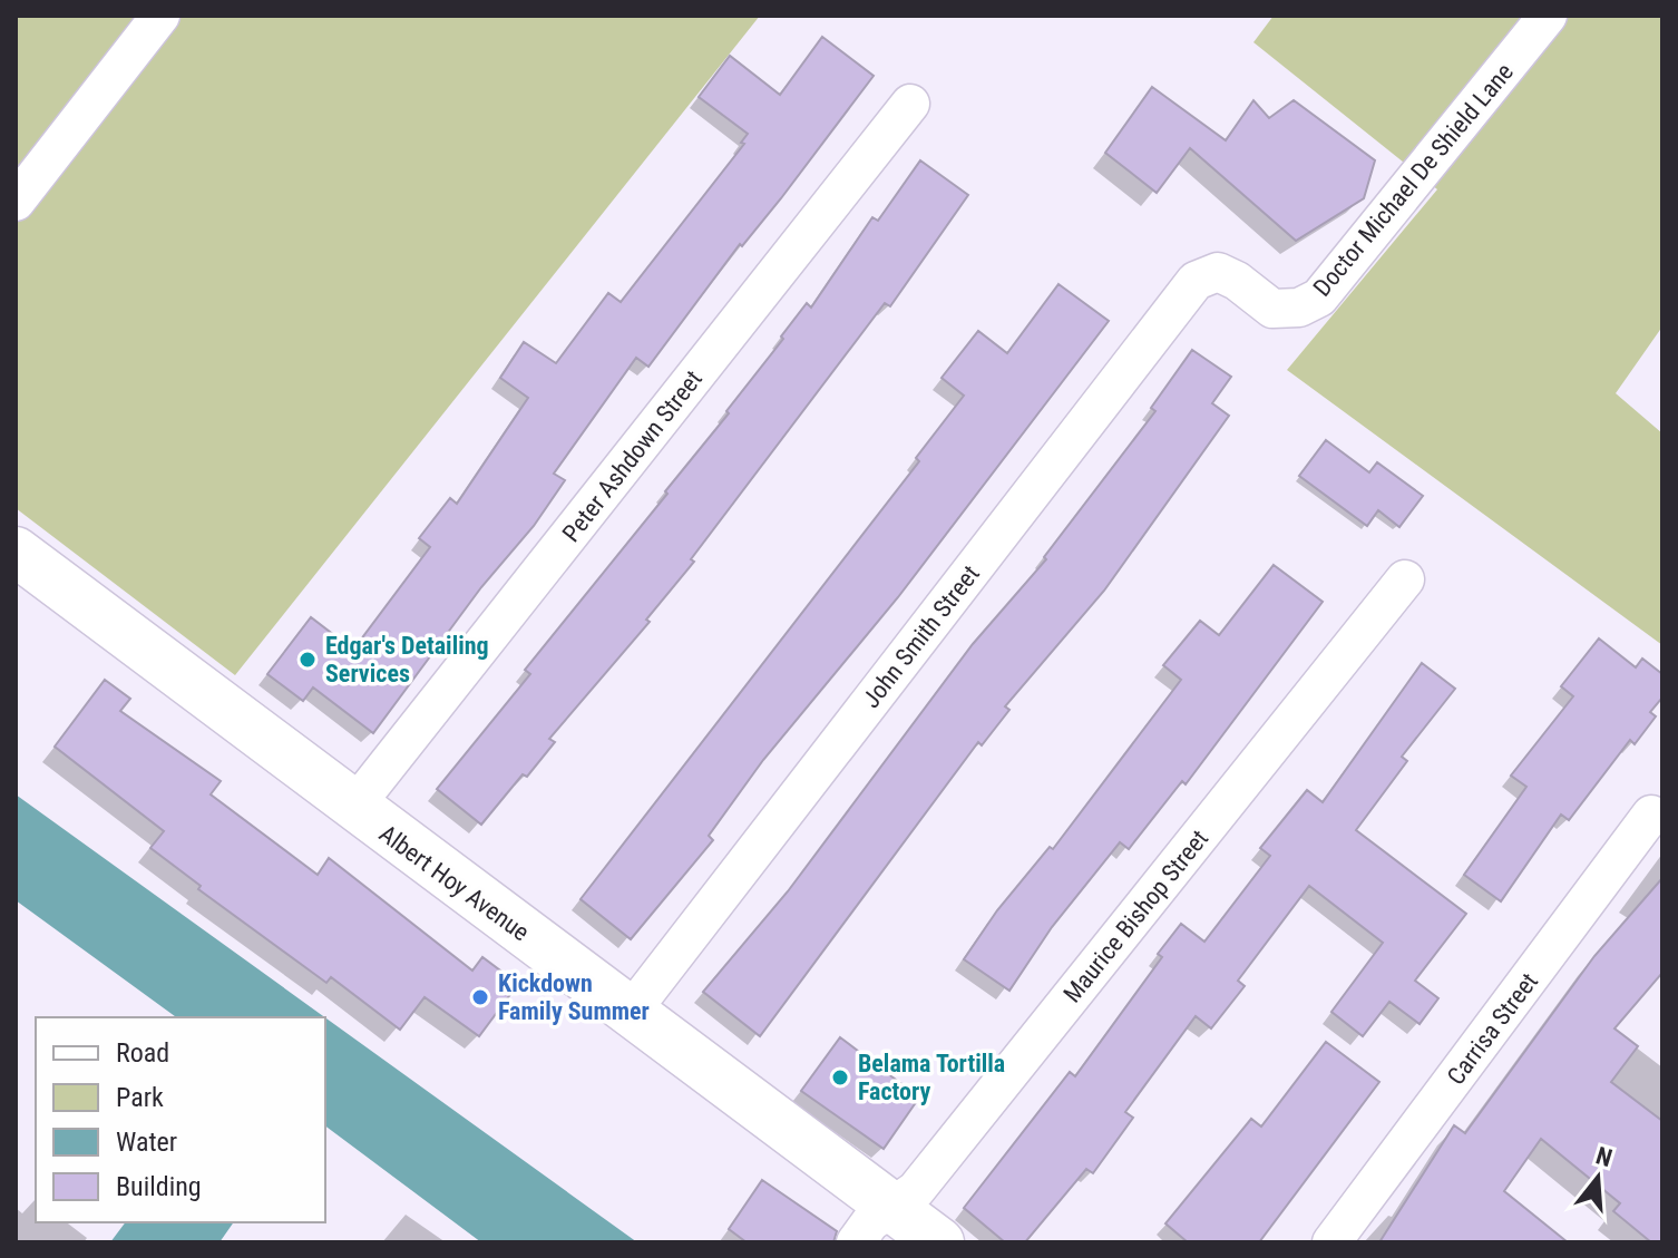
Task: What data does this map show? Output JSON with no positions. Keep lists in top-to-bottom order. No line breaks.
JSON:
{"streets":{"street":["Doctor Michael De Shield Lane","Peter Ashdown Street","John Smith Street","Albert Hoy Avenue","Maurice Bishop Street","Carrisa Street"]},"crossings":[["Doctor Michael De Shield Lane","John Smith Street"],["Peter Ashdown Street","Albert Hoy Avenue"],["John Smith Street","Albert Hoy Avenue"],["Albert Hoy Avenue","Maurice Bishop Street"]],"places":["Edgar's Detailing Services","Kickdown Family Summer","Belama Tortilla Factory"],"legend":["Road","Park","Water","Building"],"north":"top"}
